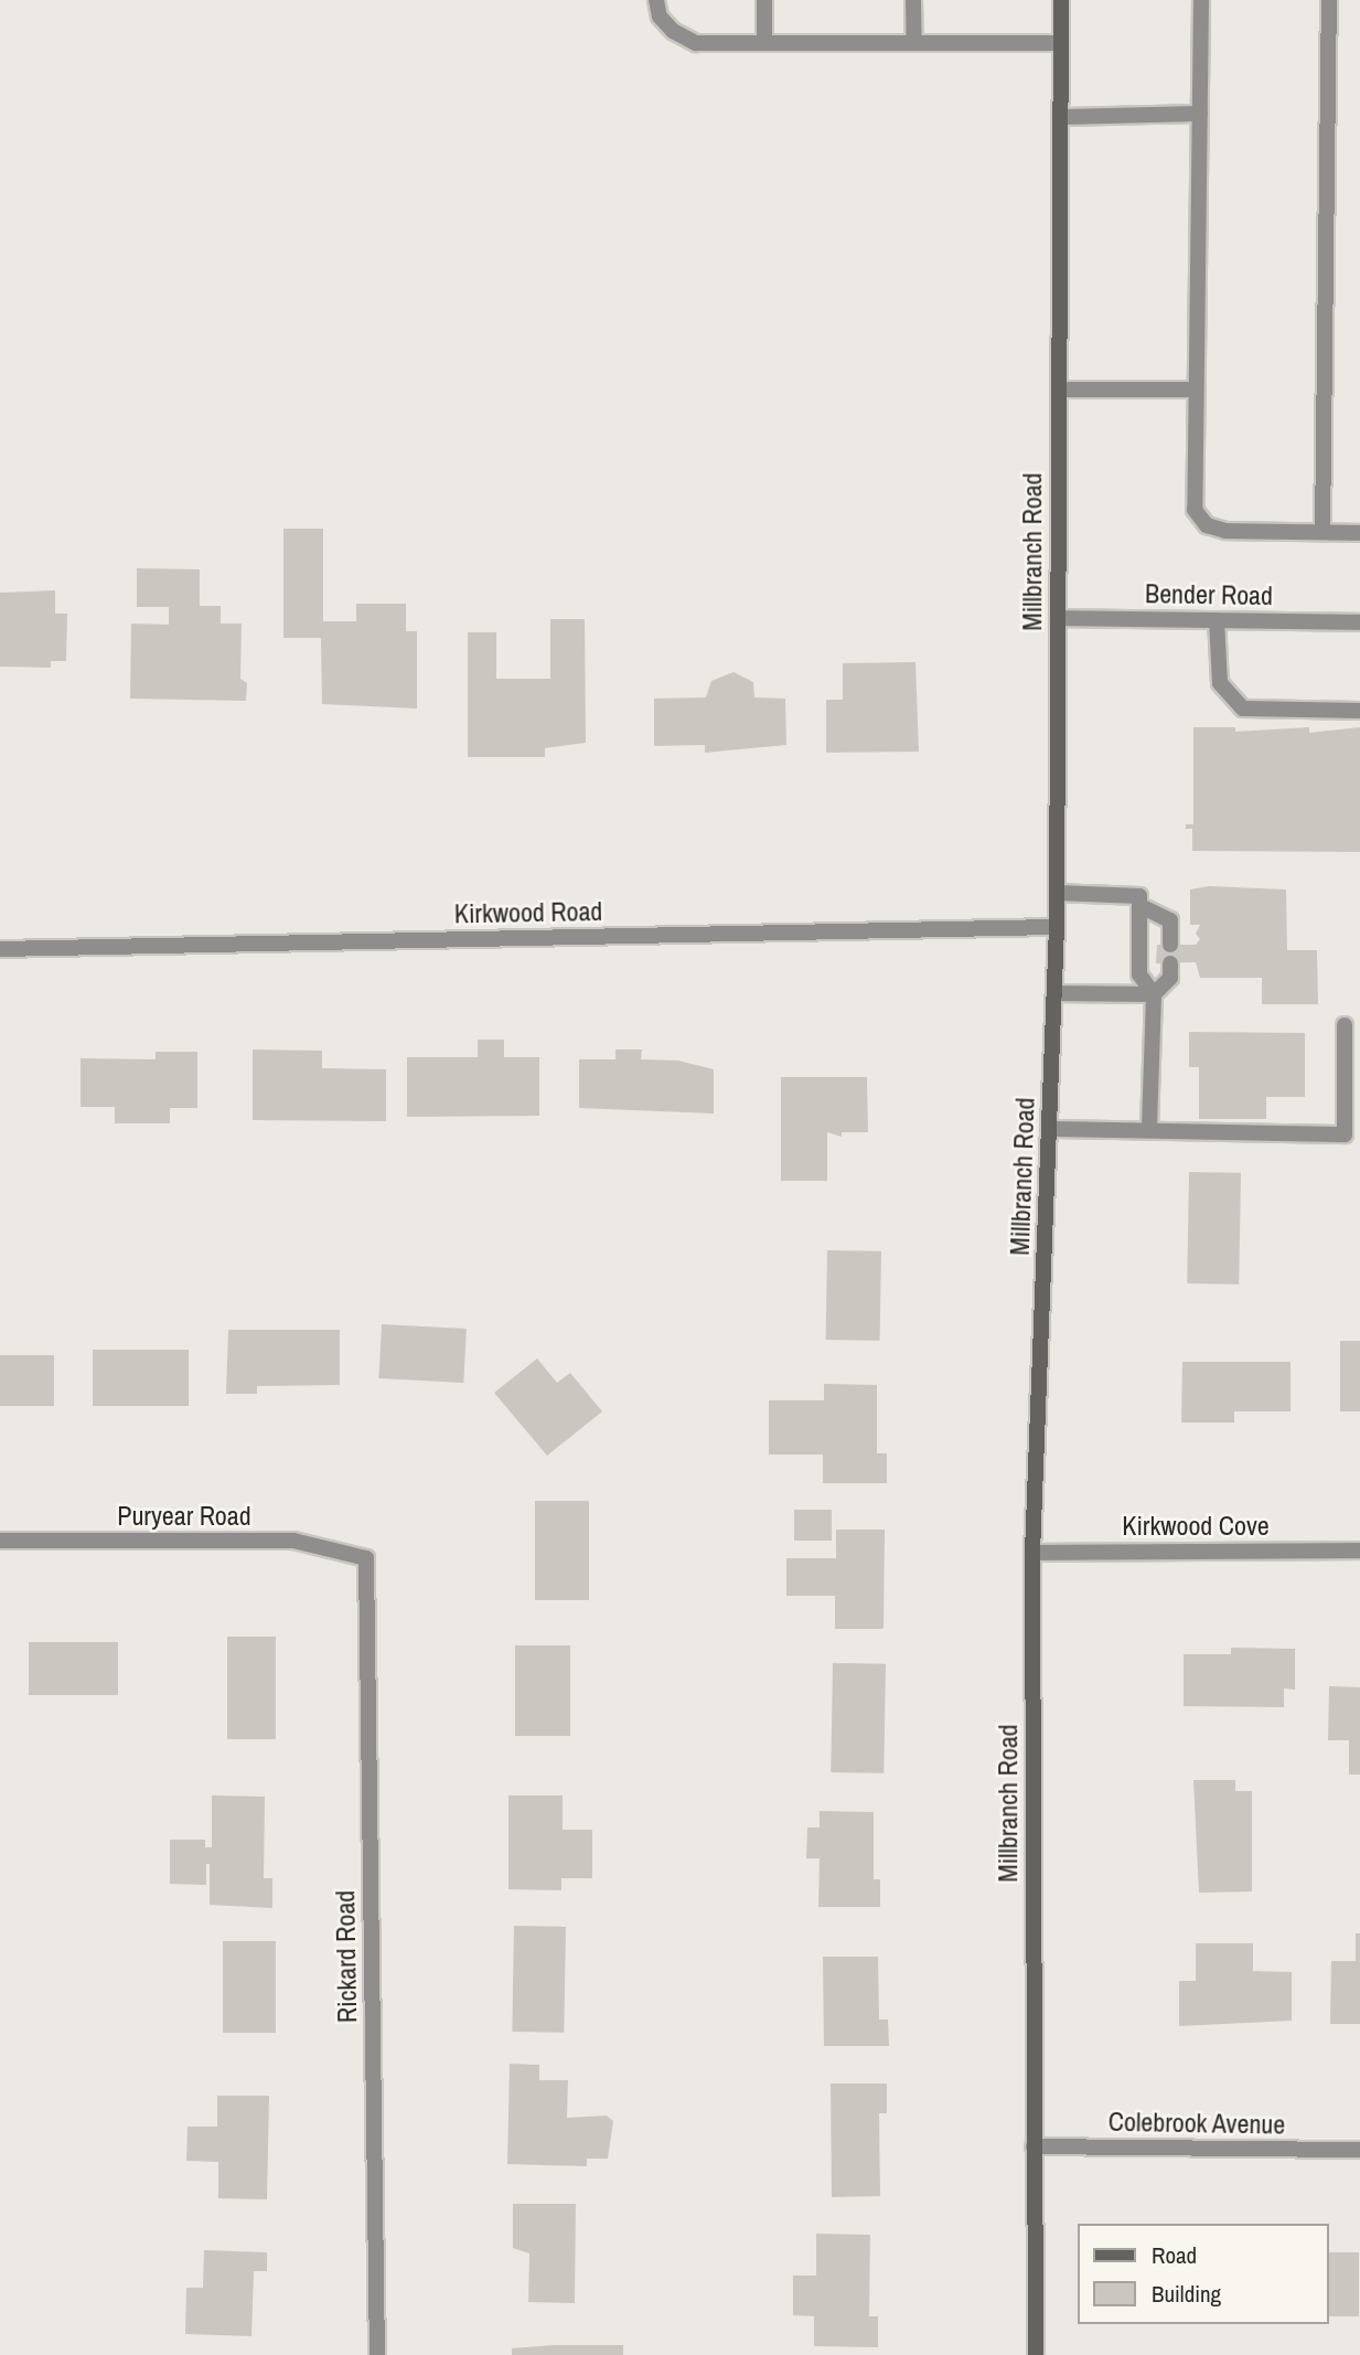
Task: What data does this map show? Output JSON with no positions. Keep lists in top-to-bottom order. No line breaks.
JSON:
{"streets":{"main road":["Millbranch Road"],"street":["Bender Road","Kirkwood Road","Puryear Road","Kirkwood Cove","Rickard Road","Colebrook Avenue"]},"crossings":[["Millbranch Road","Bender Road"],["Millbranch Road","Kirkwood Road"],["Millbranch Road","Kirkwood Cove"],["Millbranch Road","Colebrook Avenue"],["Puryear Road","Rickard Road"]],"legend":["Road","Building"]}
